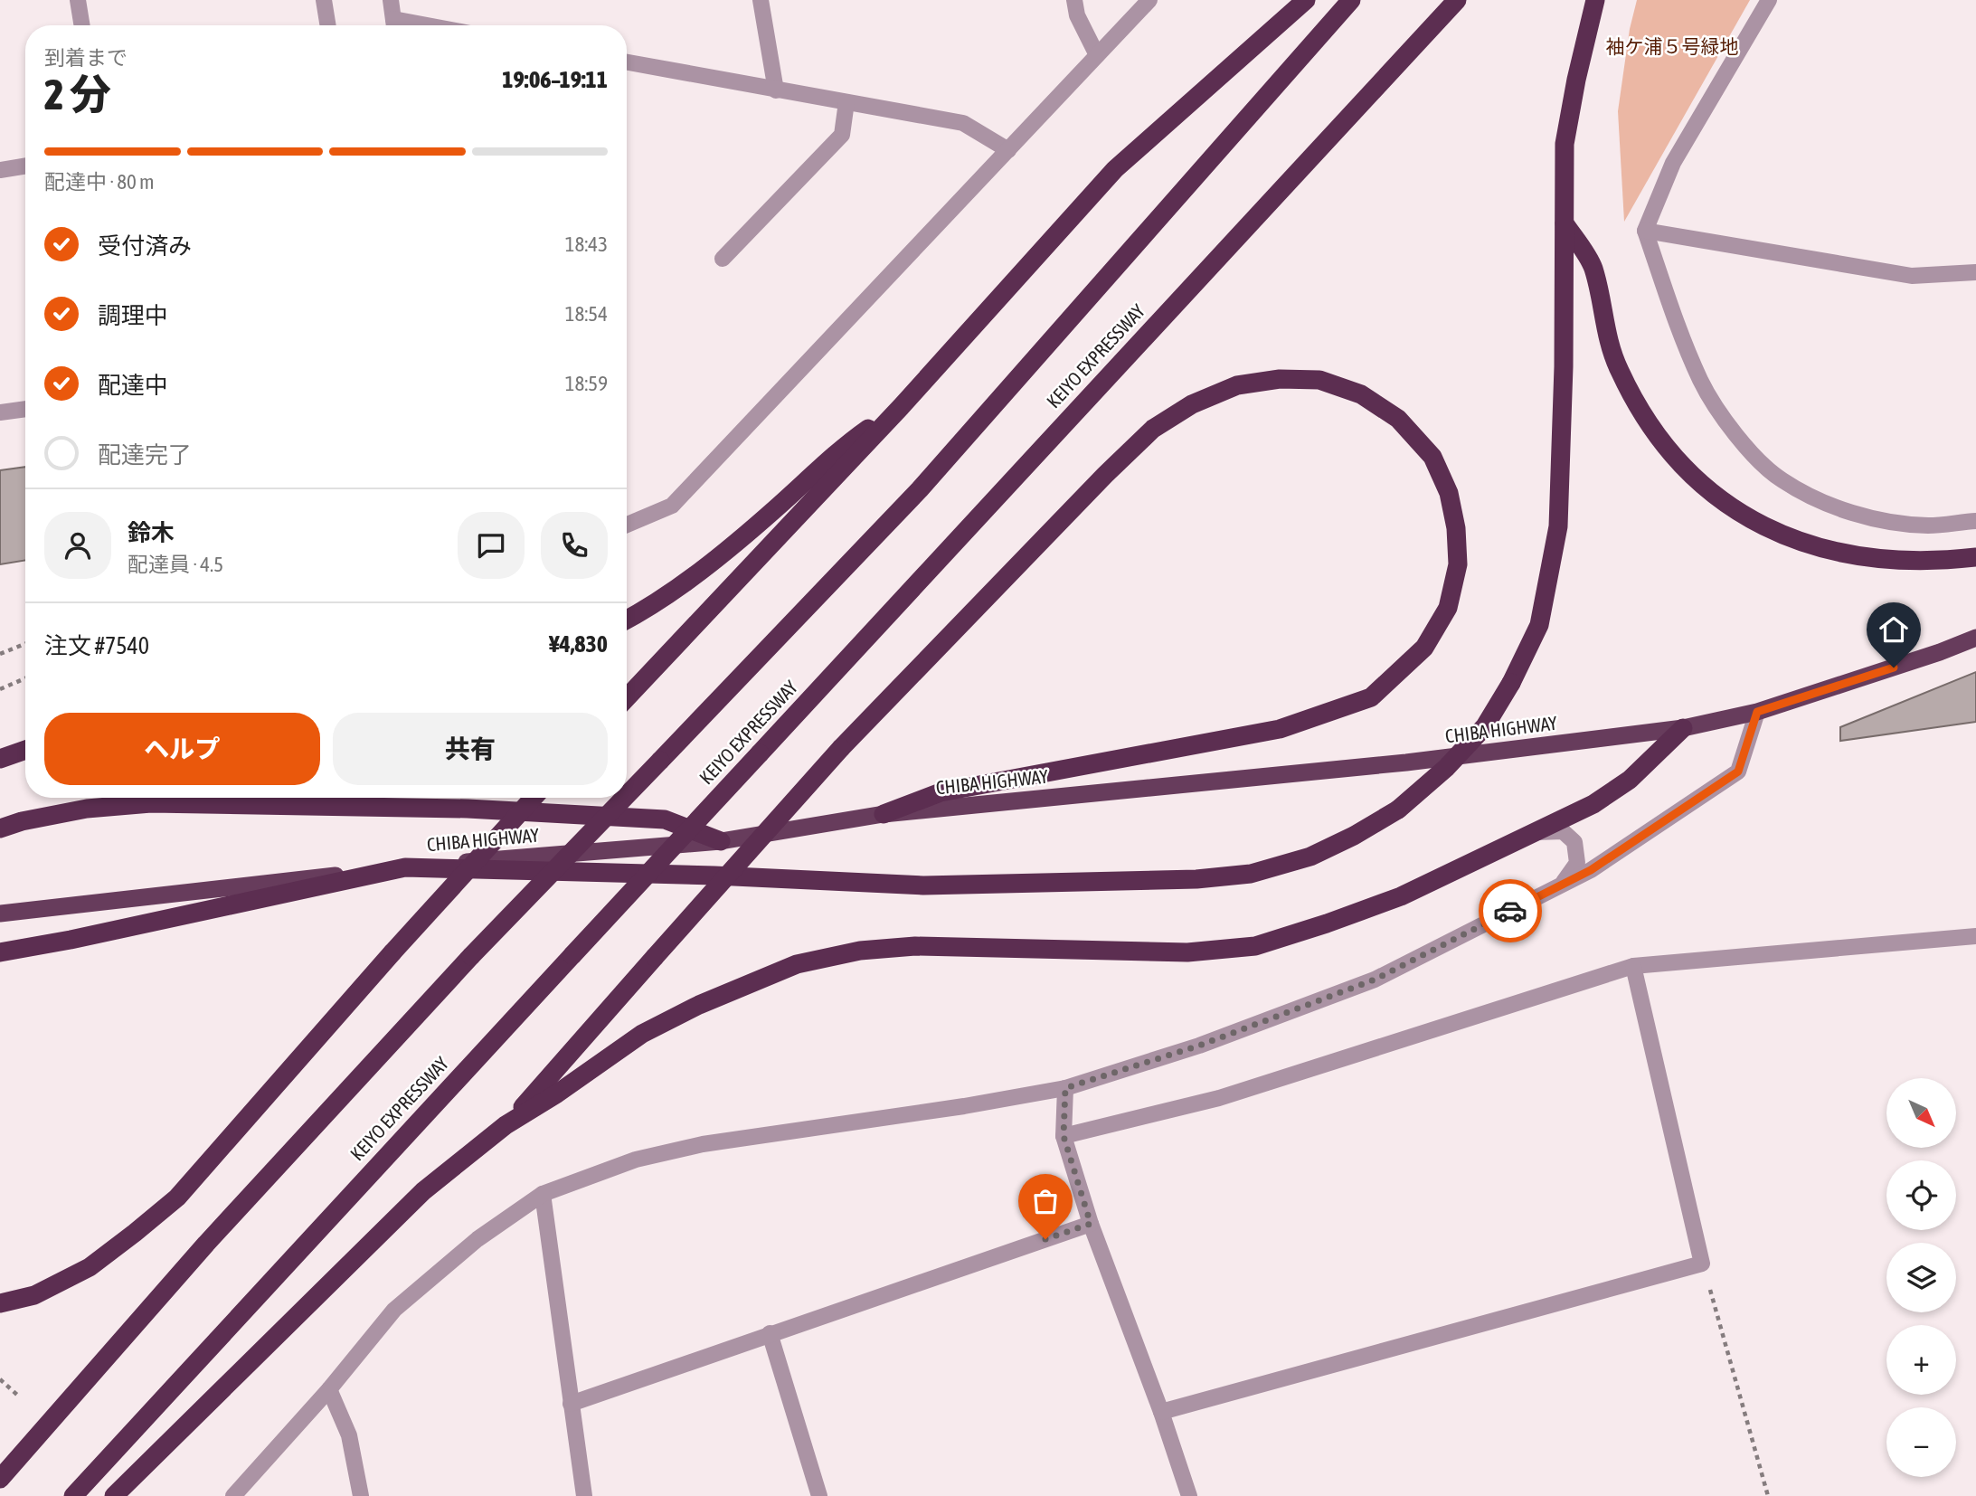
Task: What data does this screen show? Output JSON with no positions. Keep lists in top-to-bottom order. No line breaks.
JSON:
{"streets":{"highway":["KEIYO EXPRESSWAY","CHIBA HIGHWAY"]},"parks":["袖ケ浦５号緑地"],"north":"bottom right","page":{"heading":["2 分","到着まで","19:06–19:11"],"panel":["鈴木","配達員 · 4.5","注文 #7540","¥4,830"],"bar":"配達中 · 80 m","list":[["受付済み","18:43"],["調理中","18:54"],["配達中","18:59"],"配達完了"],"buttons":["ヘルプ","共有"],"map_buttons":["+","−"]}}
